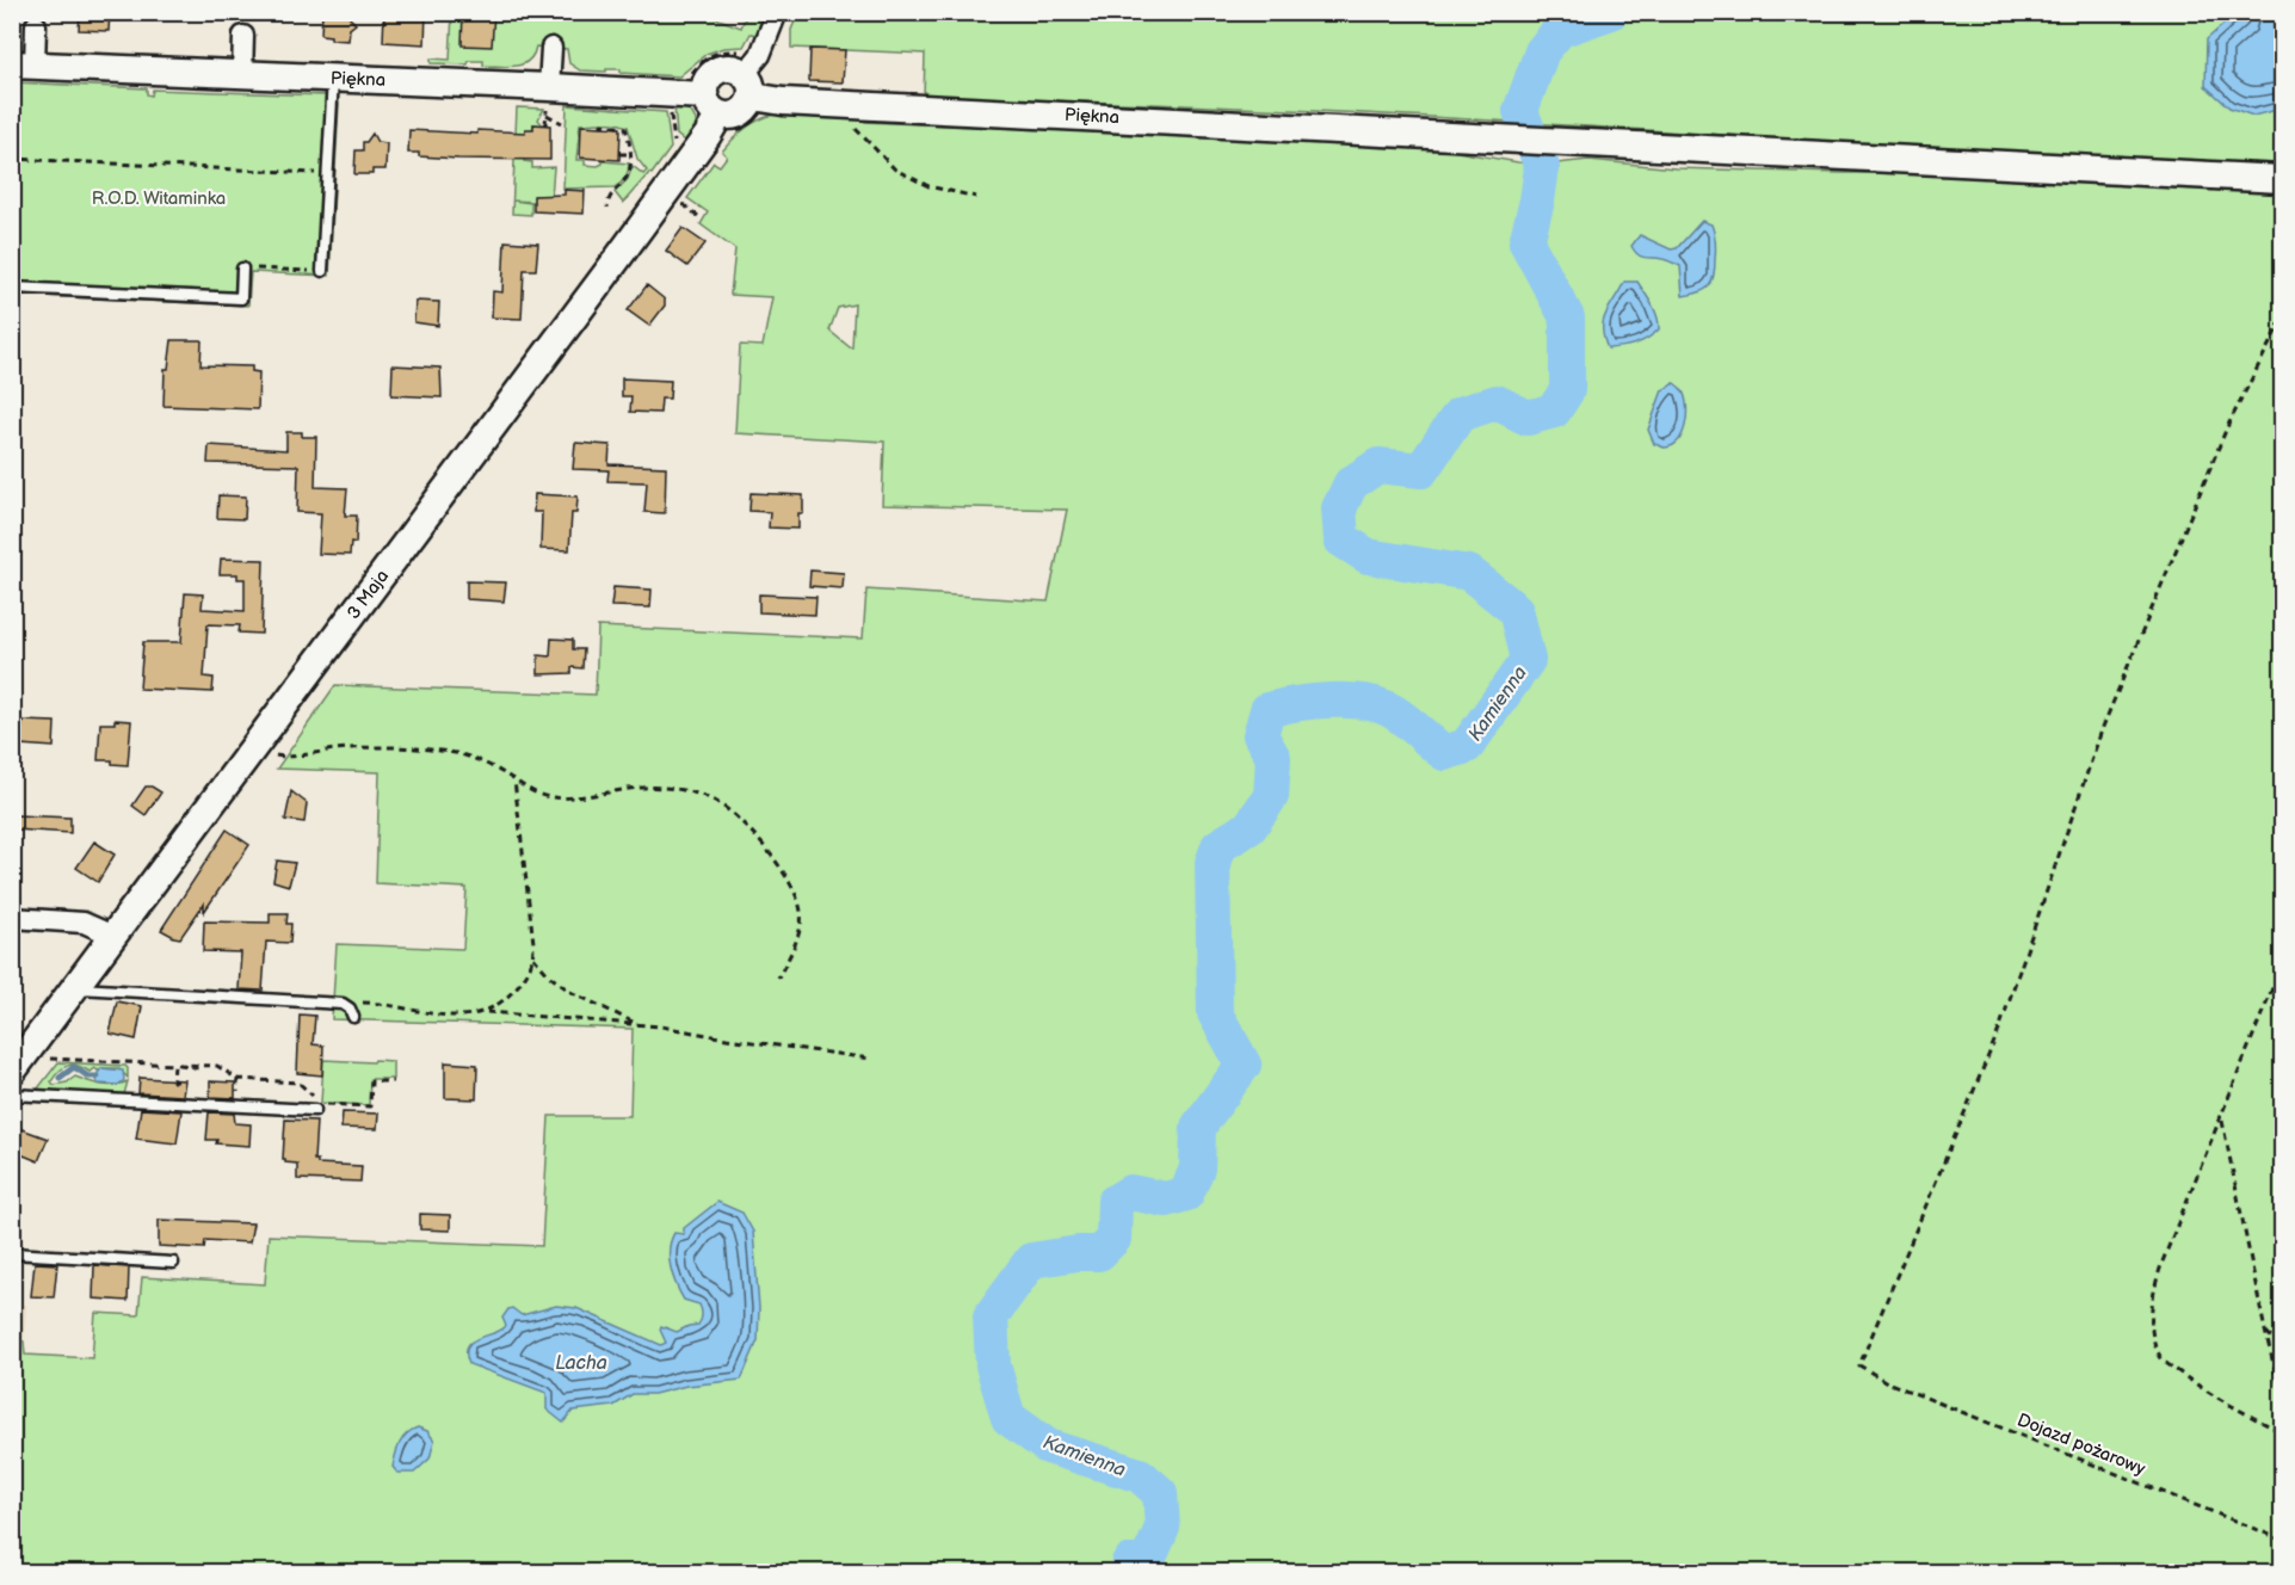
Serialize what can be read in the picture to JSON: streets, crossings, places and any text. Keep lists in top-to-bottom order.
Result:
{
  "streets": {
    "street": ["Piękna", "3 Maja"],
    "path": ["Dojazd pożarowy"]
  },
  "crossings": [
    ["Piękna", "3 Maja"]
  ],
  "water": ["Kamienna", "Lacha"],
  "parks": ["R.O.D. Witaminka"]
}
